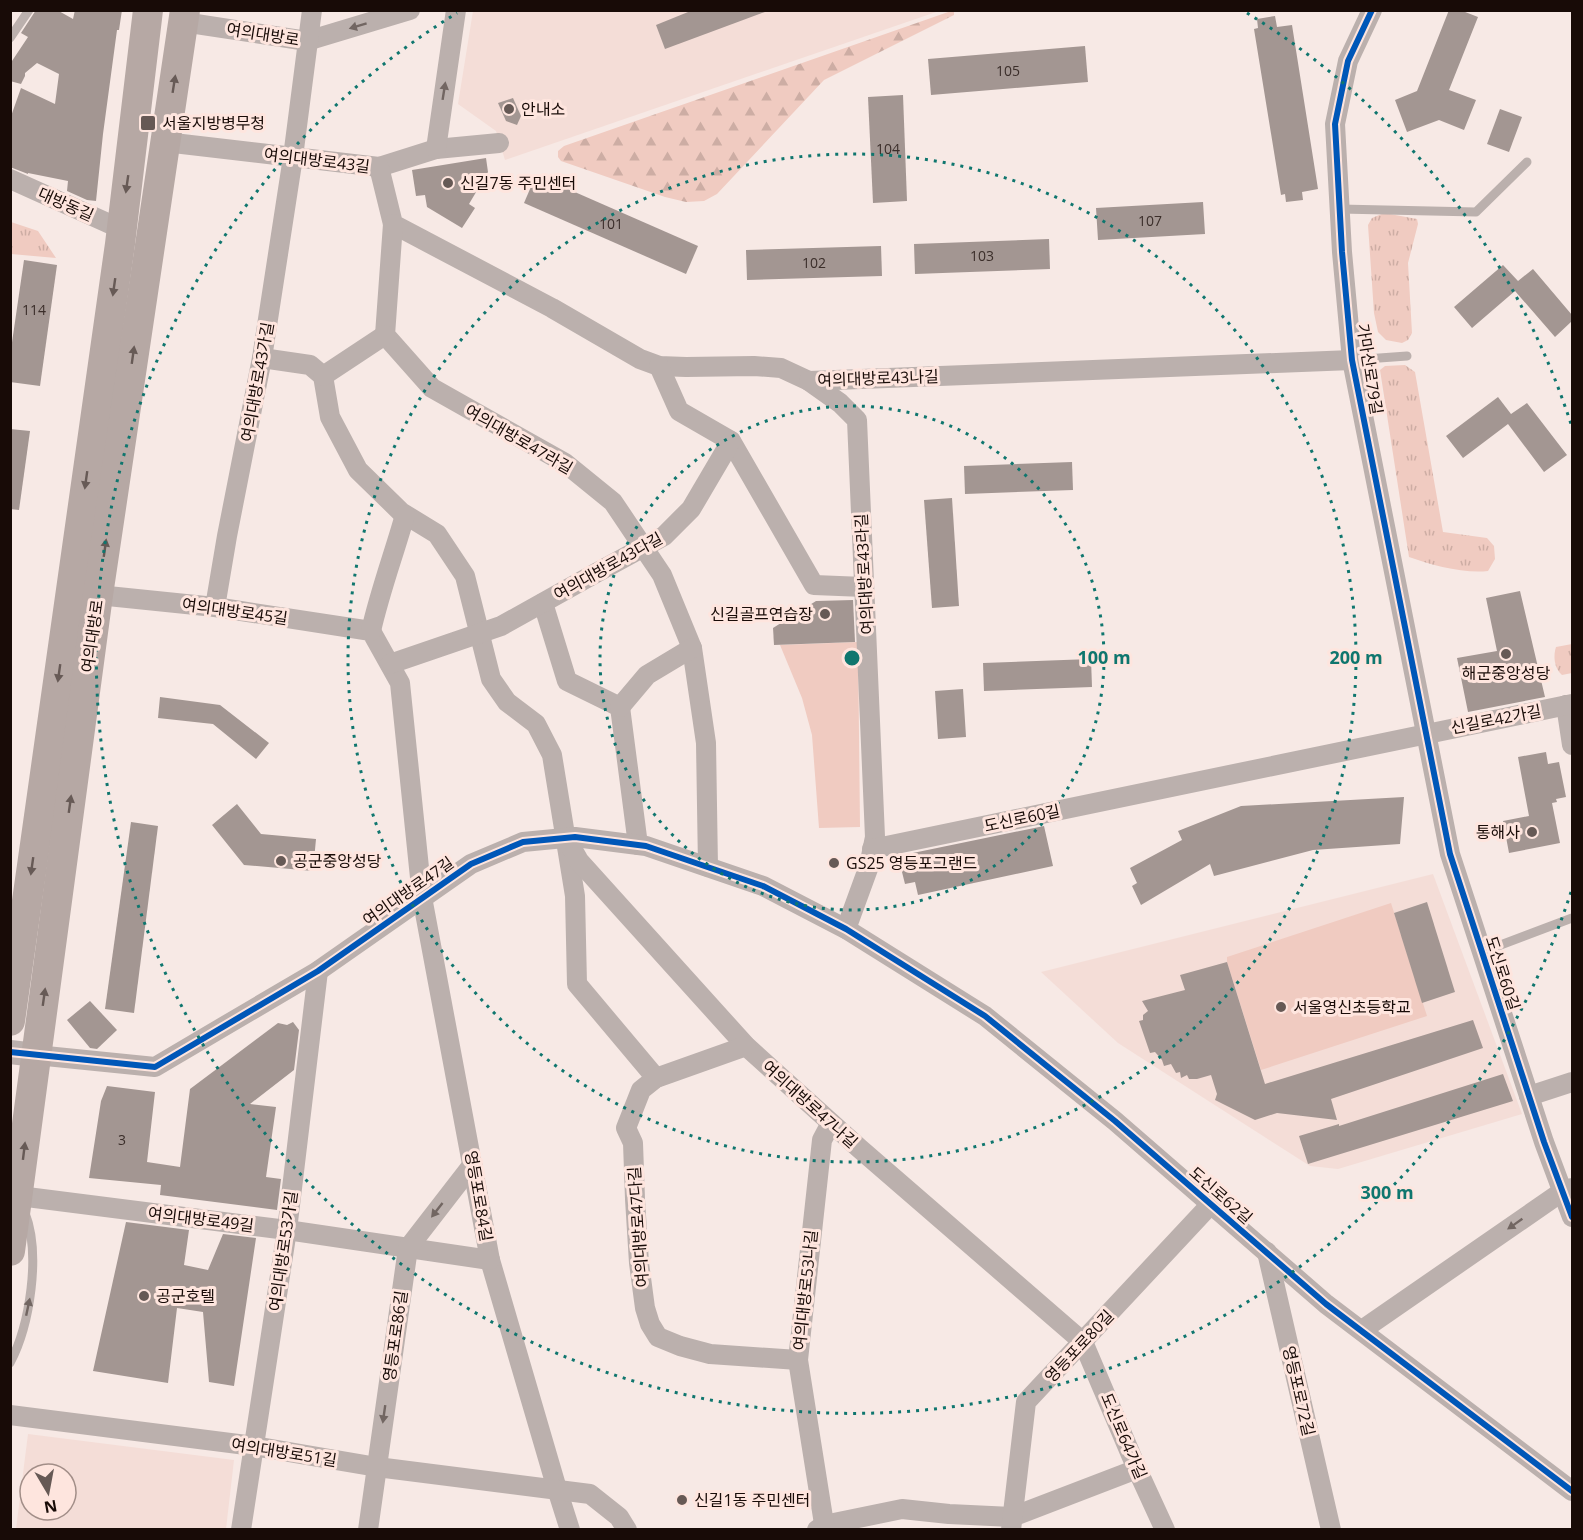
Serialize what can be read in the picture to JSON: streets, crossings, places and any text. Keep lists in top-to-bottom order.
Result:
{
  "streets": {
    "main road": ["여의대방로"],
    "street": [
      "여의대방로43길",
      "대방동길",
      "가마산로79길",
      "여의대방로43나길",
      "여의대방로43가길",
      "여의대방로47라길",
      "여의대방로43다길",
      "여의대방로43라길",
      "여의대방로45길",
      "신길로42가길",
      "도신로60길",
      "여의대방로47길",
      "여의대방로47나길",
      "도신로62길",
      "영등포로84길",
      "여의대방로49길",
      "여의대방로47다길",
      "여의대방로53가길",
      "여의대방로53나길",
      "영등포로86길",
      "영등포로80길",
      "영등포로72길",
      "도신로64가길",
      "여의대방로51길"
    ]
  },
  "crossings": [
    ["여의대방로", "여의대방로43길"],
    ["여의대방로", "대방동길"],
    ["여의대방로", "여의대방로43가길"],
    ["여의대방로", "여의대방로45길"],
    ["여의대방로", "여의대방로47길"],
    ["여의대방로", "여의대방로49길"],
    ["여의대방로43길", "여의대방로43가길"],
    ["가마산로79길", "여의대방로43나길"],
    ["가마산로79길", "신길로42가길"],
    ["가마산로79길", "도신로60길"],
    ["여의대방로43나길", "여의대방로43라길"],
    ["여의대방로43가길", "여의대방로45길"],
    ["여의대방로47라길", "여의대방로43다길"],
    ["여의대방로47라길", "여의대방로47길"],
    ["여의대방로43라길", "도신로60길"],
    ["여의대방로43라길", "여의대방로47길"],
    ["여의대방로43라길", "도신로62길"],
    ["신길로42가길", "도신로60길"],
    ["여의대방로47길", "여의대방로47나길"],
    ["여의대방로47길", "도신로62길"],
    ["여의대방로47길", "영등포로84길"],
    ["여의대방로47길", "여의대방로53가길"],
    ["여의대방로47나길", "여의대방로47다길"],
    ["여의대방로47나길", "여의대방로53나길"],
    ["여의대방로47나길", "영등포로80길"],
    ["여의대방로47나길", "도신로64가길"],
    ["도신로62길", "영등포로80길"],
    ["도신로62길", "영등포로72길"],
    ["영등포로84길", "여의대방로49길"],
    ["영등포로84길", "영등포로86길"],
    ["영등포로84길", "여의대방로51길"],
    ["여의대방로49길", "여의대방로53가길"],
    ["여의대방로49길", "영등포로86길"],
    ["여의대방로47다길", "여의대방로53나길"],
    ["여의대방로53가길", "여의대방로51길"],
    ["영등포로86길", "여의대방로51길"],
    ["영등포로80길", "도신로64가길"]
  ],
  "one_way": ["영등포로86길"],
  "places": {
    "other": [
      "안내소",
      "신길7동 주민센터",
      "신길골프연습장",
      "해군중앙성당",
      "통해사",
      "공군중앙성당",
      "GS25 영등포그랜드",
      "서울영신초등학교",
      "공군호텔",
      "신길1동 주민센터"
    ],
    "transit": ["서울지방병무청"]
  },
  "house_numbers": [
    "105",
    "104",
    "107",
    "101",
    "103",
    "102",
    "114",
    "3"
  ],
  "north": "bottom",
  "rings": ["100 m", "200 m", "300 m"]
}
